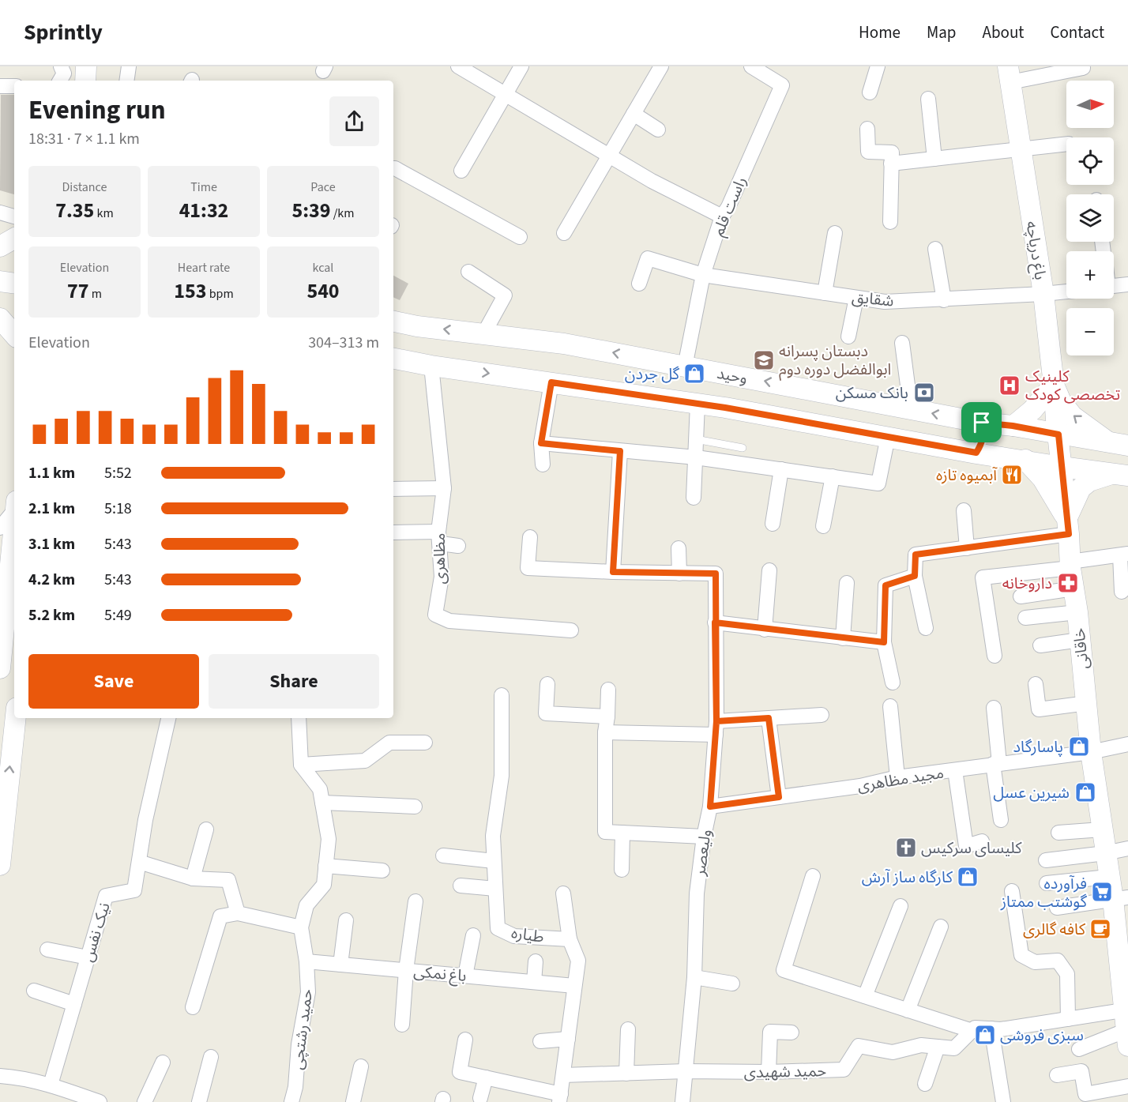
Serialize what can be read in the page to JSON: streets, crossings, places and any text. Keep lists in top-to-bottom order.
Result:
{
  "streets": {
    "main road": ["باغ دریاچه", "وحید", "خاقانی"],
    "street": [
      "راست قلم",
      "شقایق",
      "مظاهری",
      "مجید مظاهری",
      "ولیعصر",
      "نیک نفس",
      "طیاره",
      "باغ نمکی",
      "حمید رشتچی",
      "حمید شهیدی"
    ]
  },
  "crossings": [
    ["راست قلم", "شقایق"],
    ["راست قلم", "وحید"],
    ["باغ دریاچه", "شقایق"],
    ["باغ دریاچه", "وحید"],
    ["باغ دریاچه", "خاقانی"],
    ["خاقانی", "مجید مظاهری"],
    ["مجید مظاهری", "ولیعصر"],
    ["ولیعصر", "حمید شهیدی"],
    ["باغ نمکی", "حمید رشتچی"]
  ],
  "places": {
    "school or university": ["دبستان پسرانه ابوالفضل دوره دوم"],
    "shop": [
      "گل جردن",
      "پاسارگاد",
      "شیرین عسل",
      "کارگاه ساز آرش",
      "سبزی فروشی"
    ],
    "hospital": ["کلینیک تخصصی کودک"],
    "bank": ["بانک مسکن"],
    "restaurant": ["آبمیوه تازه"],
    "pharmacy": ["داروخانه"],
    "church": ["کلیسای سرکیس"],
    "supermarket": ["فرآورده گوشتب ممتاز"],
    "cafe": ["کافه گالری"]
  },
  "north": "right",
  "page": {
    "header": "Sprintly",
    "nav": [
      "Home",
      "Map",
      "About",
      "Contact"
    ],
    "map_buttons": ["+", "−"],
    "heading": ["Evening run", "18:31 · 7 × 1.1 km"],
    "stats": [
      ["Distance", "7.35 km"],
      ["Time", "41:32"],
      ["Pace", "5:39 /km"],
      ["Elevation", "77 m"],
      ["Heart rate", "153 bpm"],
      ["kcal", "540"]
    ],
    "chart": ["Elevation", "304–313 m"],
    "list": [
      {
        "name": "1.1 km",
        "note": "5:52"
      },
      {
        "name": "2.1 km",
        "note": "5:18"
      },
      {
        "name": "3.1 km",
        "note": "5:43"
      },
      {
        "name": "4.2 km",
        "note": "5:43"
      },
      {
        "name": "5.2 km",
        "note": "5:49"
      }
    ],
    "buttons": ["Save", "Share"]
  }
}
